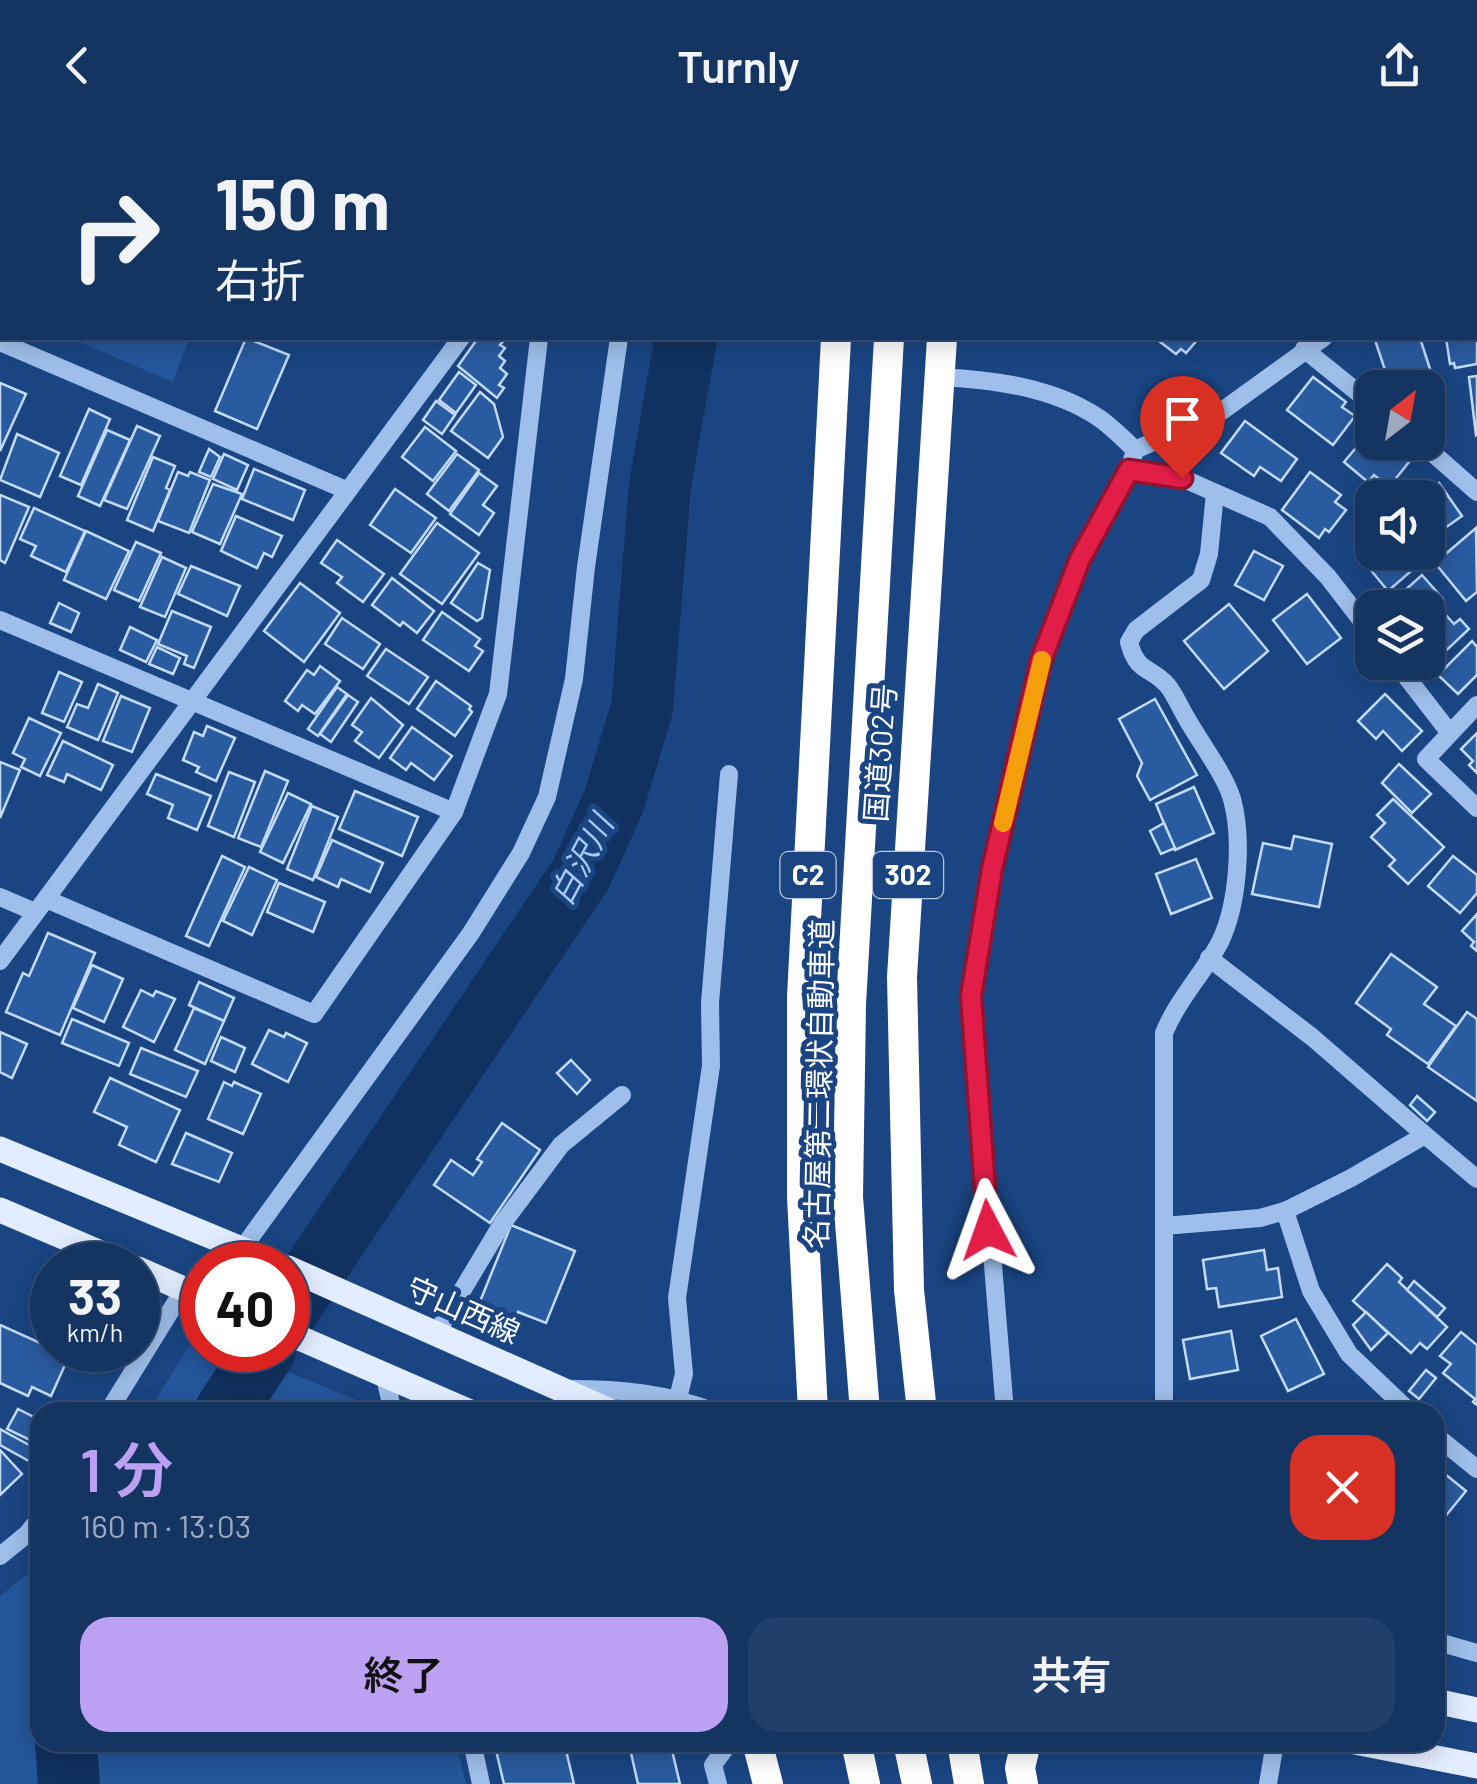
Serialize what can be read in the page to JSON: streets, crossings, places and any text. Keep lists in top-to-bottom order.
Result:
{
  "streets": {
    "highway": [
      "国道302号",
      "C2",
      "302",
      "名古屋第二環状自動車道"
    ],
    "main road": ["守山西線"]
  },
  "water": ["白沢川"],
  "north": "top right",
  "page": {
    "header": "Turnly",
    "turn": ["150 m", "右折"],
    "speed": "33 km/h",
    "limit": "40",
    "heading": ["1 分", "160 m · 13:03"],
    "buttons": ["終了", "共有"]
  }
}
